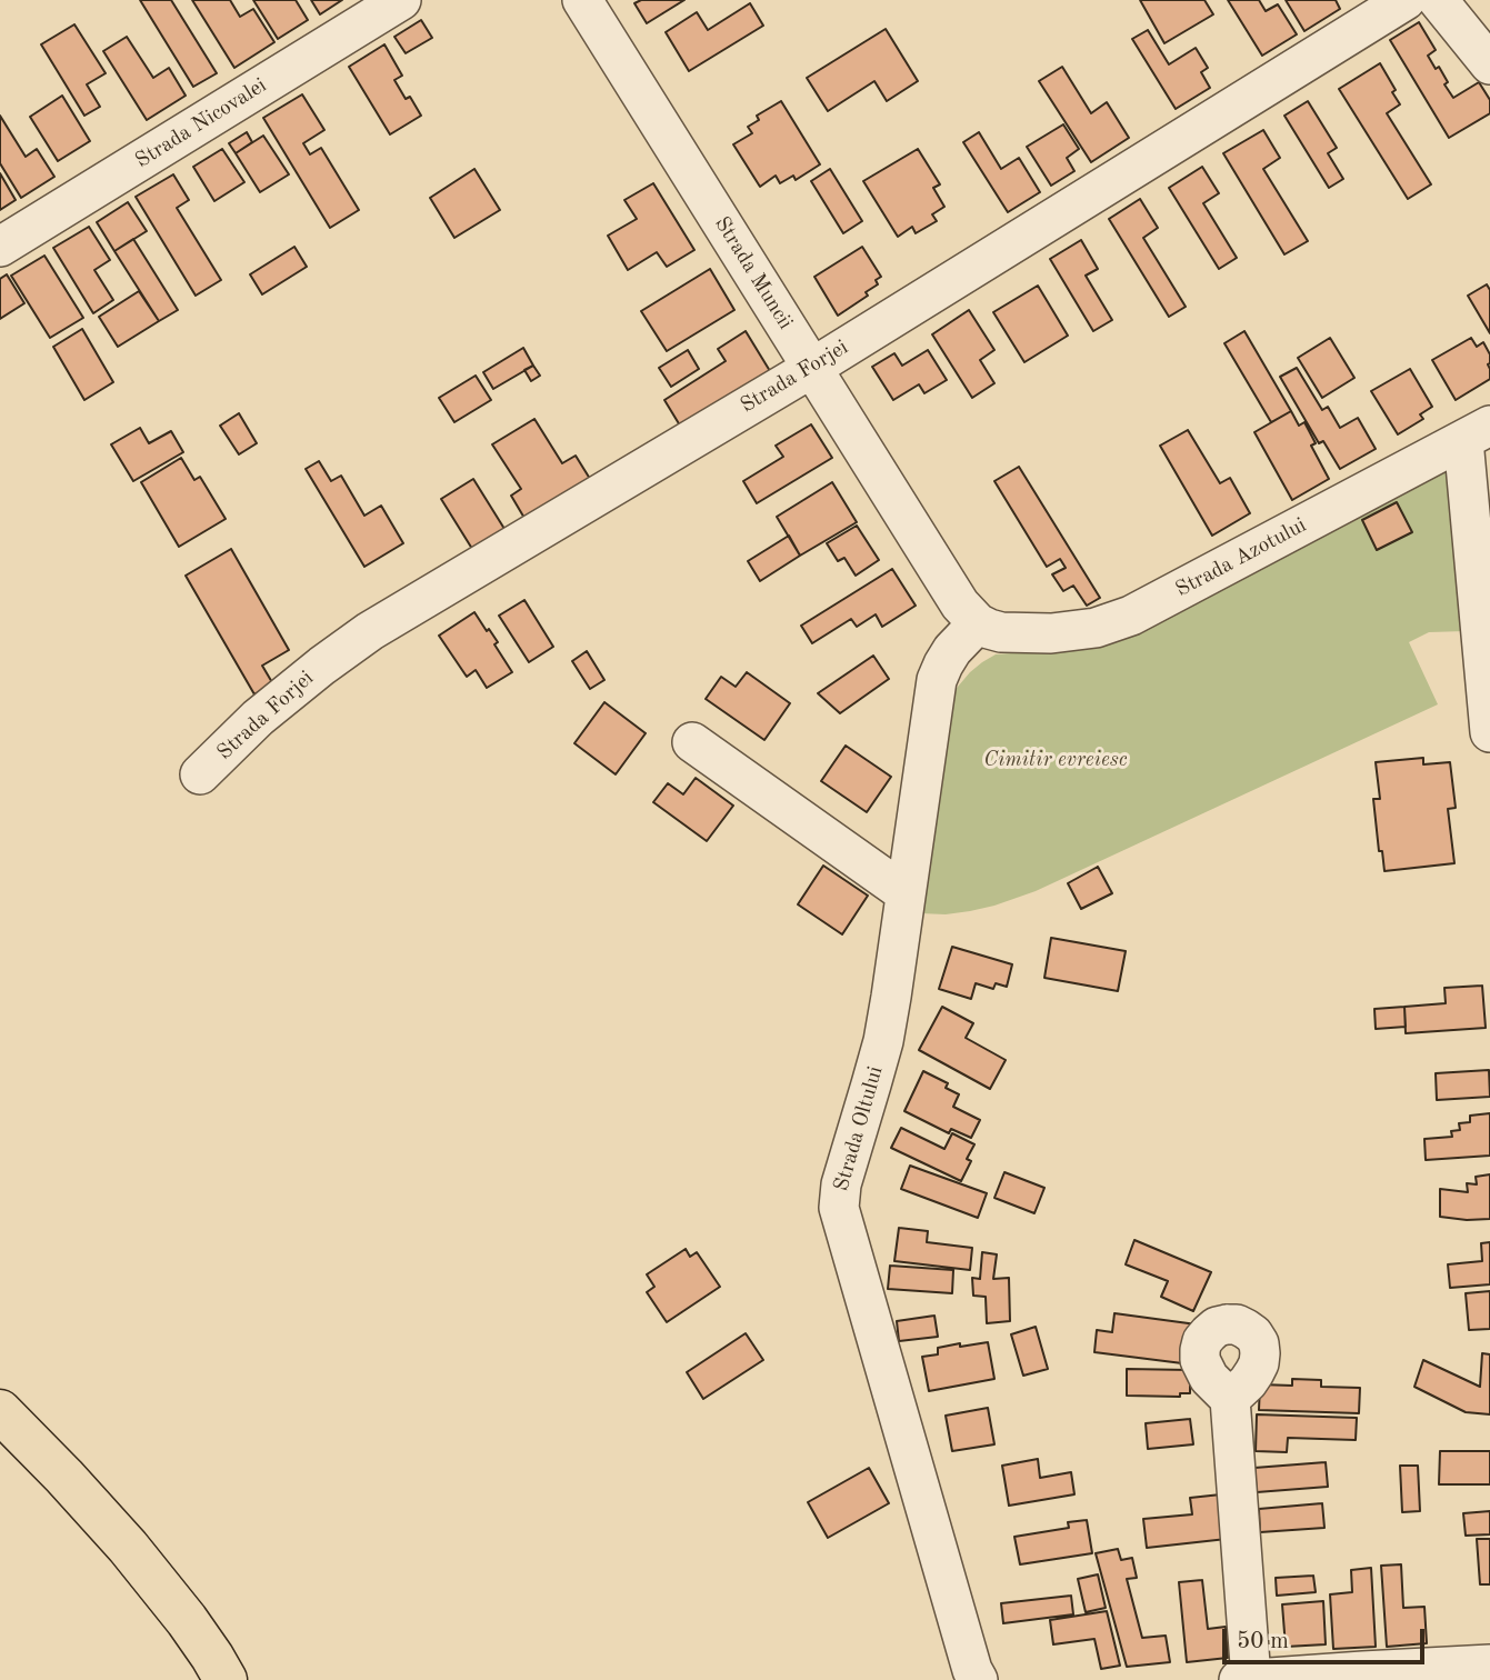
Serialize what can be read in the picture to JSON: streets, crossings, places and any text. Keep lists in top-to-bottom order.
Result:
{
  "streets": {
    "street": [
      "Strada Nicovalei",
      "Strada Muncii",
      "Strada Forjei",
      "Strada Azotului",
      "Strada Oltului"
    ]
  },
  "crossings": [
    ["Strada Muncii", "Strada Forjei"],
    ["Strada Muncii", "Strada Azotului"],
    ["Strada Muncii", "Strada Oltului"],
    ["Strada Azotului", "Strada Oltului"]
  ],
  "parks": ["Cimitir evreiesc"],
  "scale_bar": "50 m"
}
